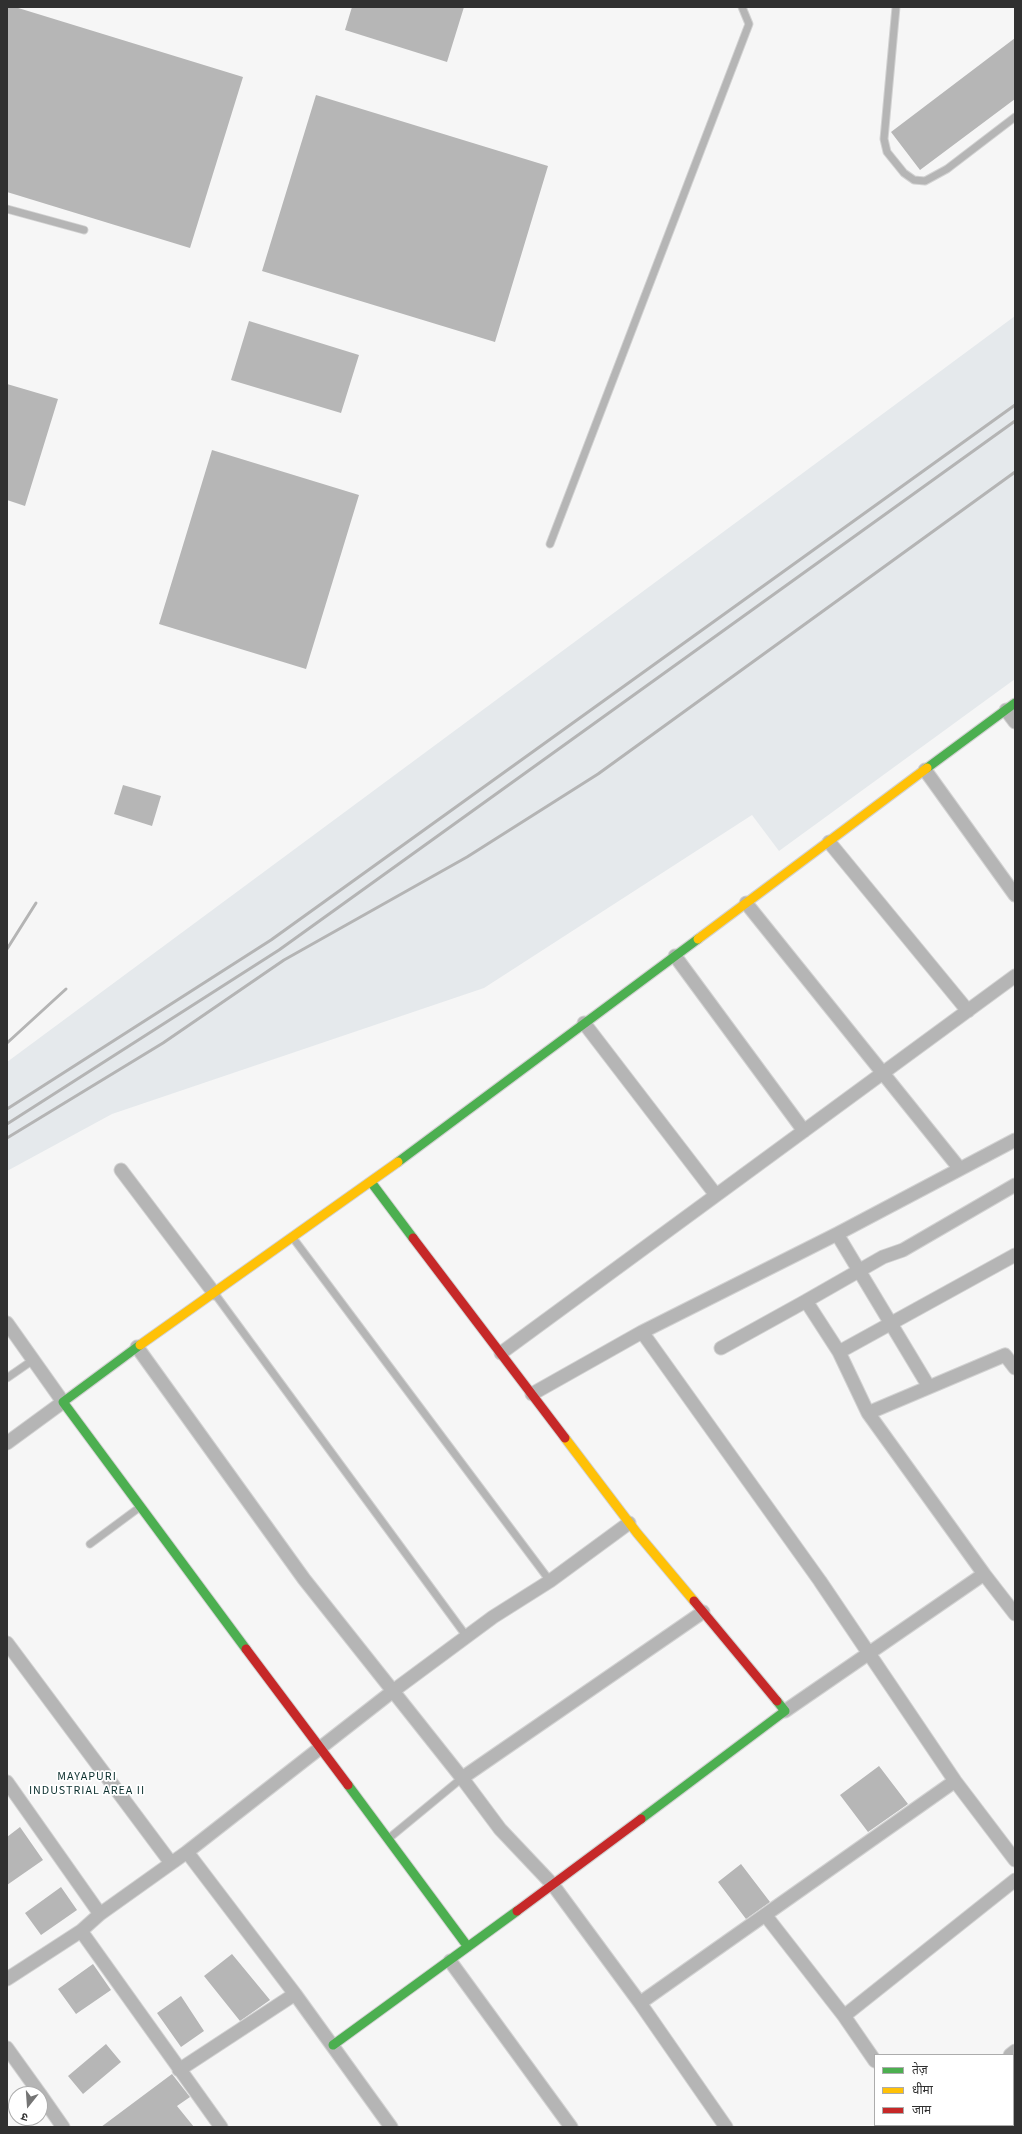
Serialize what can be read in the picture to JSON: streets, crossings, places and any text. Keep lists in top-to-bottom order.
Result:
{
  "districts": ["MAYAPURI INDUSTRIAL AREA II"],
  "legend": ["तेज़", "धीमा", "जाम"],
  "north": "bottom"
}
